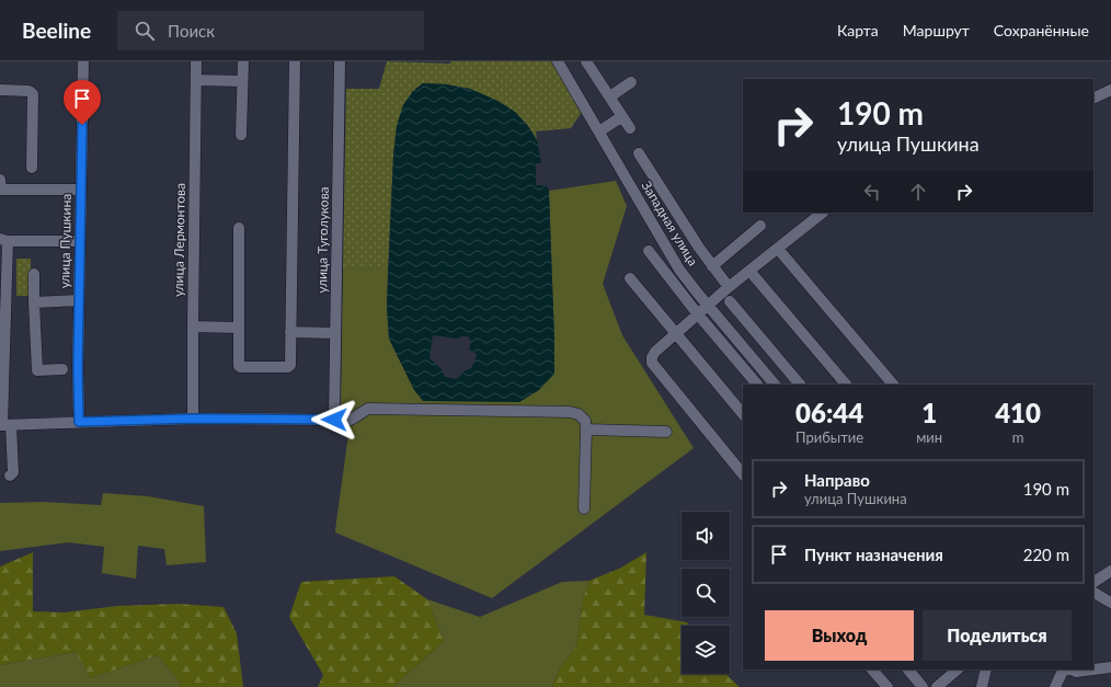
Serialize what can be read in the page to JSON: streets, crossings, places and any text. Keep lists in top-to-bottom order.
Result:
{
  "streets": {
    "street": [
      "Западная улица",
      "улица Лермонтова",
      "улица Туголукова",
      "улица Пушкина"
    ]
  },
  "page": {
    "header": "Beeline",
    "search": "Поиск",
    "nav": ["Карта", "Маршрут", "Сохранённые"],
    "turn": ["190 m", "улица Пушкина"],
    "eta": [
      "06:44",
      "Прибытие",
      "1",
      "мин",
      "410",
      "m"
    ],
    "list": [
      {
        "name": "Направо",
        "note": "улица Пушкина",
        "value": "190 m"
      },
      {
        "name": "Пункт назначения",
        "value": "220 m"
      }
    ],
    "buttons": ["Выход", "Поделиться"]
  }
}
